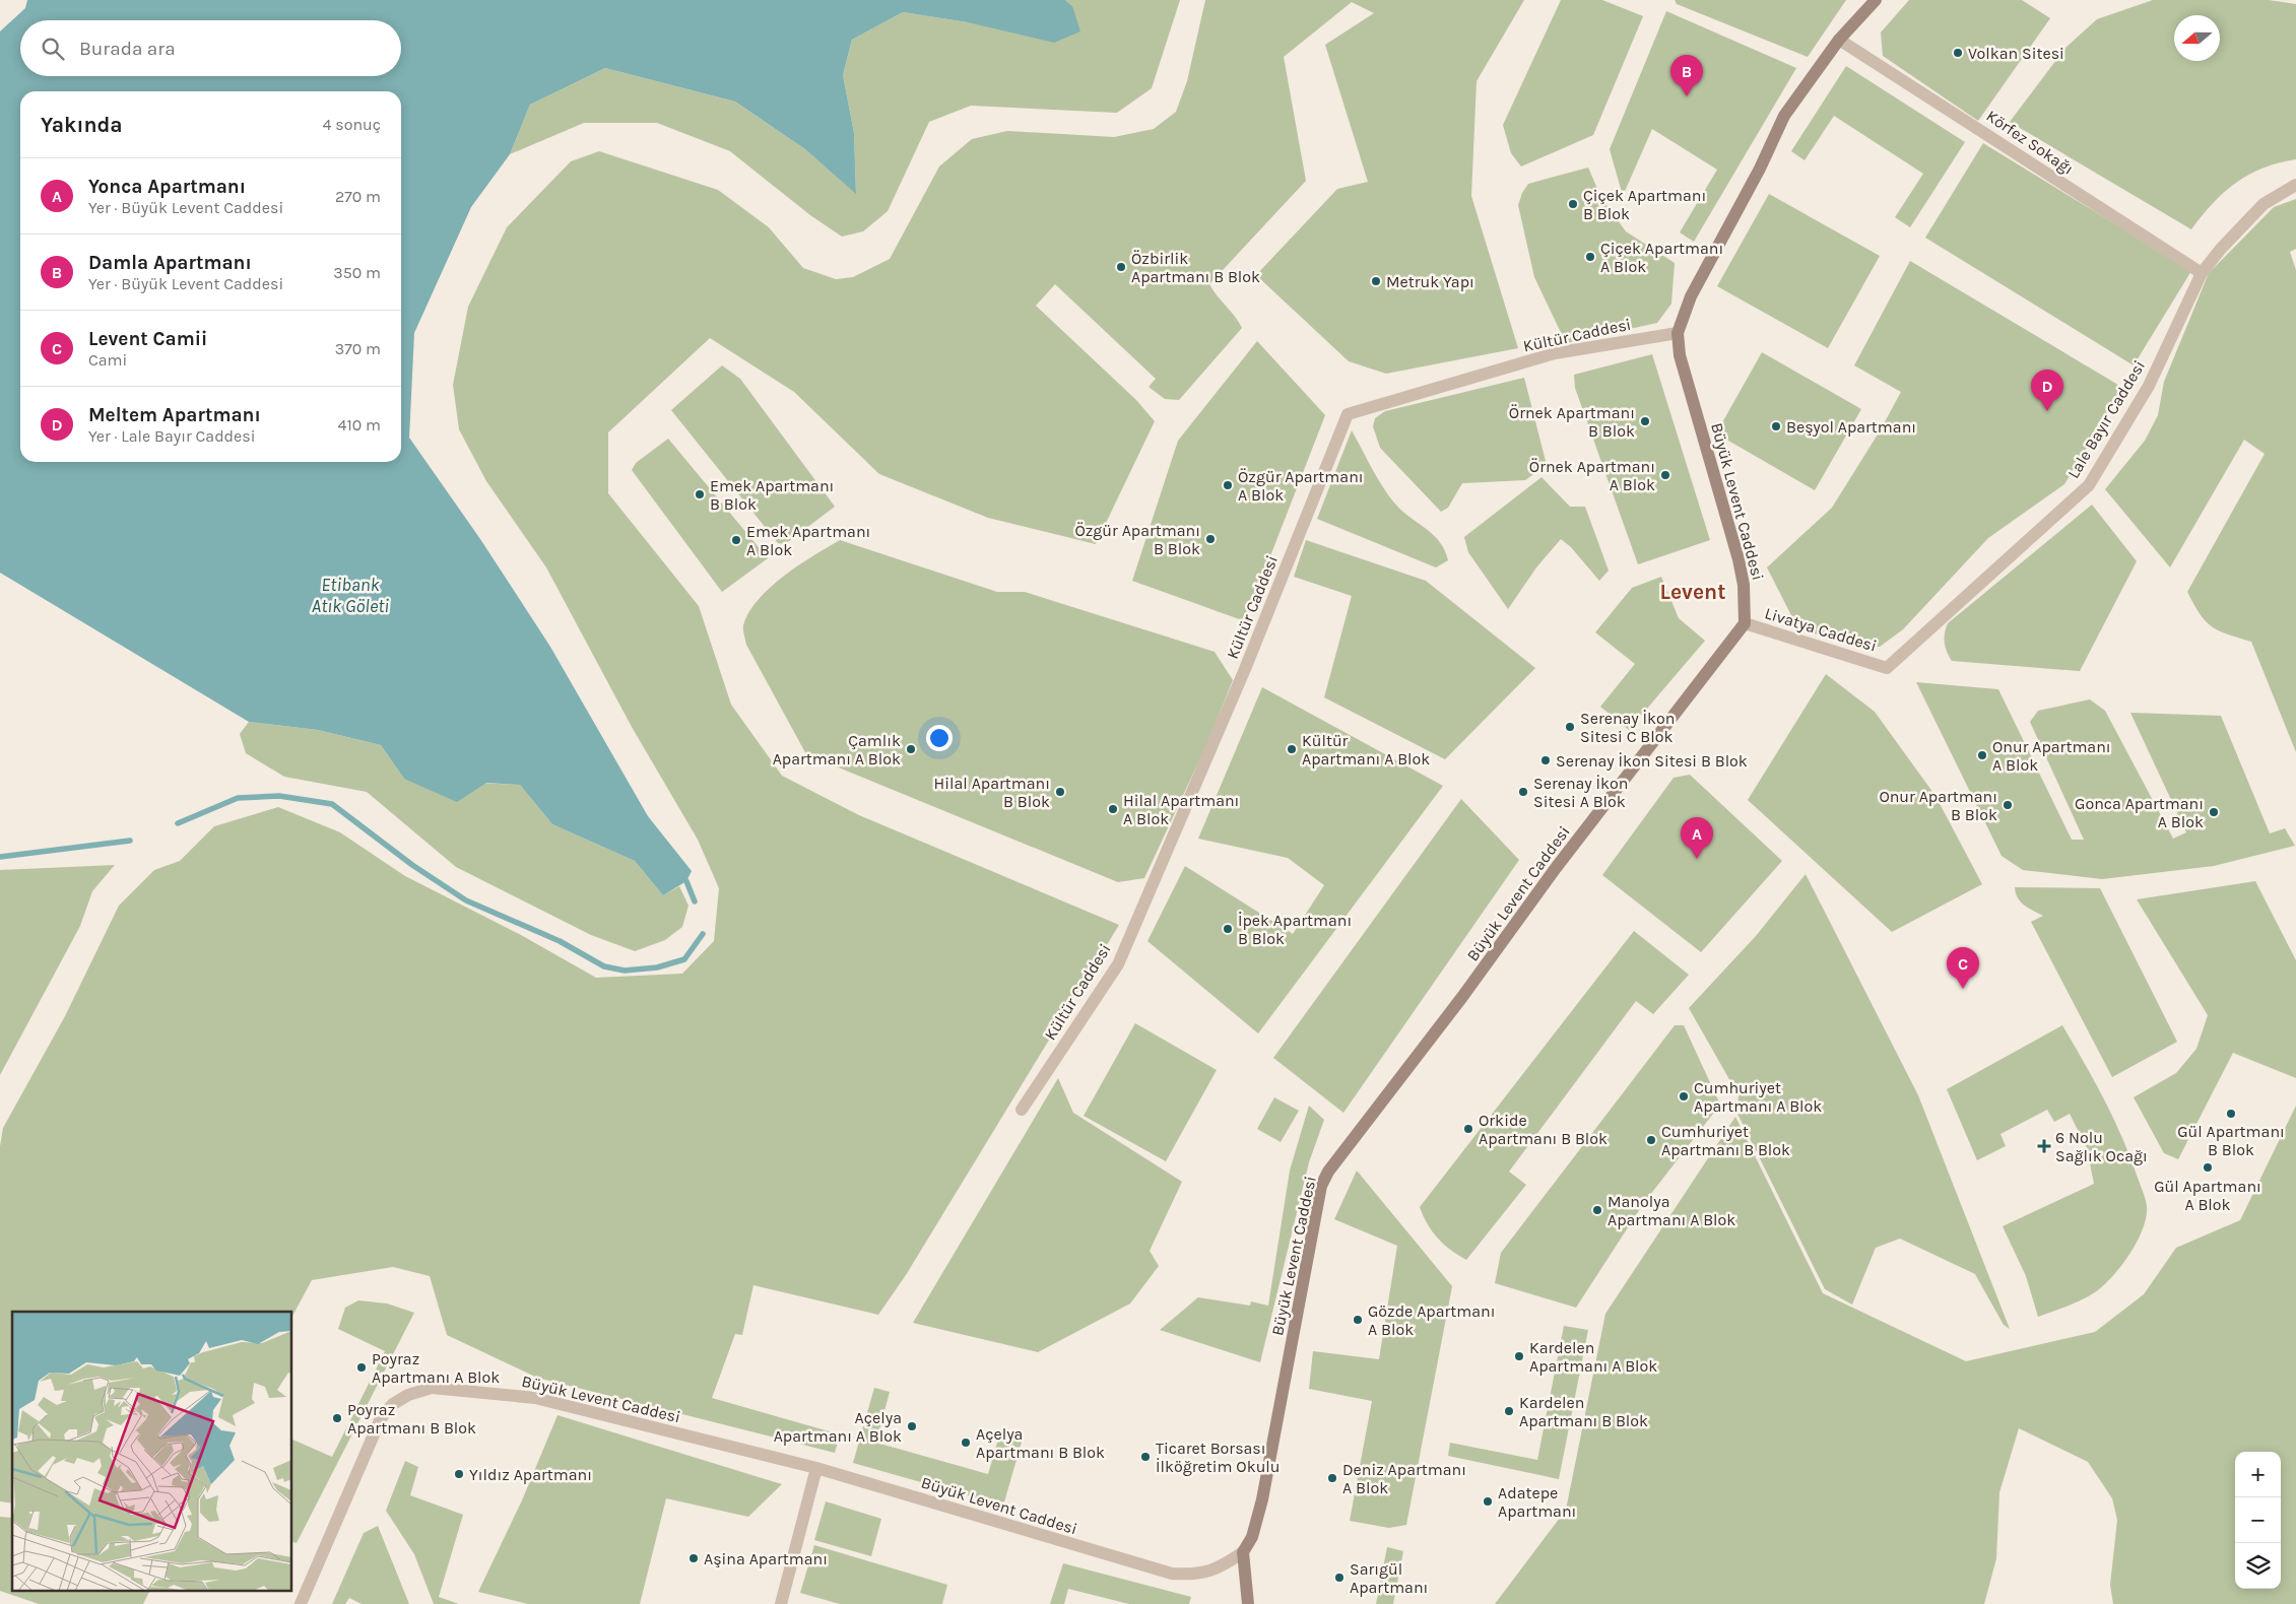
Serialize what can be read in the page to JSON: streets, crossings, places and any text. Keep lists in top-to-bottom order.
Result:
{
  "streets": {
    "street": [
      "Körfez Sokağı",
      "Kültür Caddesi",
      "Lale Bayır Caddesi",
      "Büyük Levent Caddesi",
      "Livatya Caddesi"
    ]
  },
  "crossings": [
    ["Körfez Sokağı", "Lale Bayır Caddesi"],
    ["Körfez Sokağı", "Büyük Levent Caddesi"],
    ["Kültür Caddesi", "Büyük Levent Caddesi"],
    ["Lale Bayır Caddesi", "Livatya Caddesi"],
    ["Büyük Levent Caddesi", "Livatya Caddesi"]
  ],
  "districts": ["Levent"],
  "water": ["Etibank Atık Göleti"],
  "places": {
    "other": [
      "Volkan Sitesi",
      "Çiçek Apartmanı B Blok",
      "Çiçek Apartmanı A Blok",
      "Özbirlik Apartmanı B Blok",
      "Metruk Yapı",
      "Örnek Apartmanı B Blok",
      "Beşyol Apartmanı",
      "Örnek Apartmanı A Blok",
      "Özgür Apartmanı A Blok",
      "Emek Apartmanı B Blok",
      "Özgür Apartmanı B Blok",
      "Emek Apartmanı A Blok",
      "Serenay İkon Sitesi C Blok",
      "Çamlık Apartmanı A Blok",
      "Kültür Apartmanı A Blok",
      "Onur Apartmanı A Blok",
      "Serenay İkon Sitesi B Blok",
      "Hilal Apartmanı B Blok",
      "Serenay İkon Sitesi A Blok",
      "Onur Apartmanı B Blok",
      "Hilal Apartmanı A Blok",
      "Gonca Apartmanı A Blok",
      "İpek Apartmanı B Blok",
      "Cumhuriyet Apartmanı A Blok",
      "Gül Apartmanı B Blok",
      "Orkide Apartmanı B Blok",
      "Cumhuriyet Apartmanı B Blok",
      "Gül Apartmanı A Blok",
      "Manolya Apartmanı A Blok",
      "Gözde Apartmanı A Blok",
      "Kardelen Apartmanı A Blok",
      "Poyraz Apartmanı A Blok",
      "Kardelen Apartmanı B Blok",
      "Poyraz Apartmanı B Blok",
      "Açelya Apartmanı A Blok",
      "Açelya Apartmanı B Blok",
      "Ticaret Borsası İlköğretim Okulu",
      "Yıldız Apartmanı",
      "Deniz Apartmanı A Blok",
      "Adatepe Apartmanı",
      "Aşina Apartmanı",
      "Sarıgül Apartmanı"
    ],
    "health": ["6 Nolu Sağlık Ocağı"]
  },
  "north": "left",
  "page": {
    "search": "Burada ara",
    "pins": [
      "B",
      "D",
      "A",
      "C"
    ],
    "heading": ["Yakında", "4 sonuç"],
    "list": [
      {
        "mark": "A",
        "name": "Yonca Apartmanı",
        "note": "Yer · Büyük Levent Caddesi",
        "value": "270 m"
      },
      {
        "mark": "B",
        "name": "Damla Apartmanı",
        "note": "Yer · Büyük Levent Caddesi",
        "value": "350 m"
      },
      {
        "mark": "C",
        "name": "Levent Camii",
        "note": "Cami",
        "value": "370 m"
      },
      {
        "mark": "D",
        "name": "Meltem Apartmanı",
        "note": "Yer · Lale Bayır Caddesi",
        "value": "410 m"
      }
    ],
    "map_buttons": ["+", "−"]
  }
}
